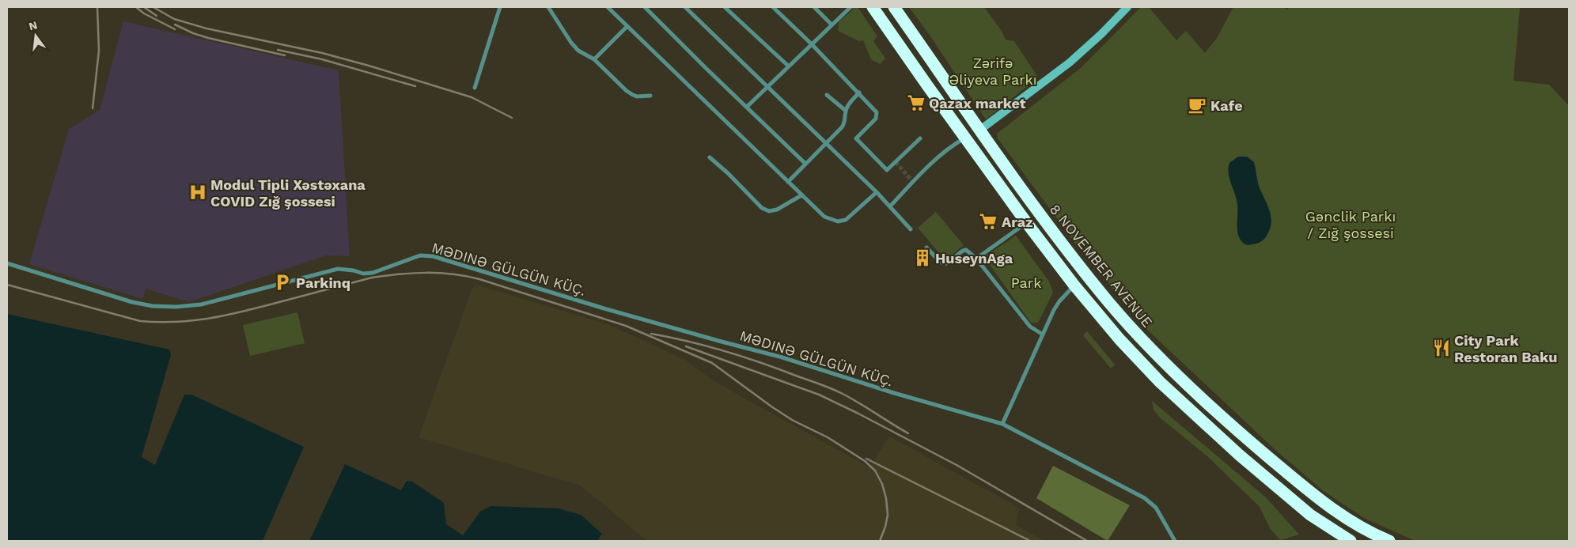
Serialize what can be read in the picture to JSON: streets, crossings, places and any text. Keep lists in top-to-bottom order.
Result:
{
  "streets": {
    "highway": ["8 NOVEMBER AVENUE"],
    "street": ["MƏDINƏ GÜLGÜN KÜÇ."]
  },
  "parks": ["Zərifə Əliyeva Parkı", "Gənclik Parkı / Zığ şossesi", "Park"],
  "places": {
    "supermarket": ["Qazax market", "Araz"],
    "cafe": ["Kafe"],
    "hospital": ["Modul Tipli Xəstəxana COVID Zığ şossesi"],
    "building": ["HuseynAga"],
    "parking": ["Parkinq"],
    "restaurant": ["City Park Restoran Baku"]
  },
  "north": "top"
}
